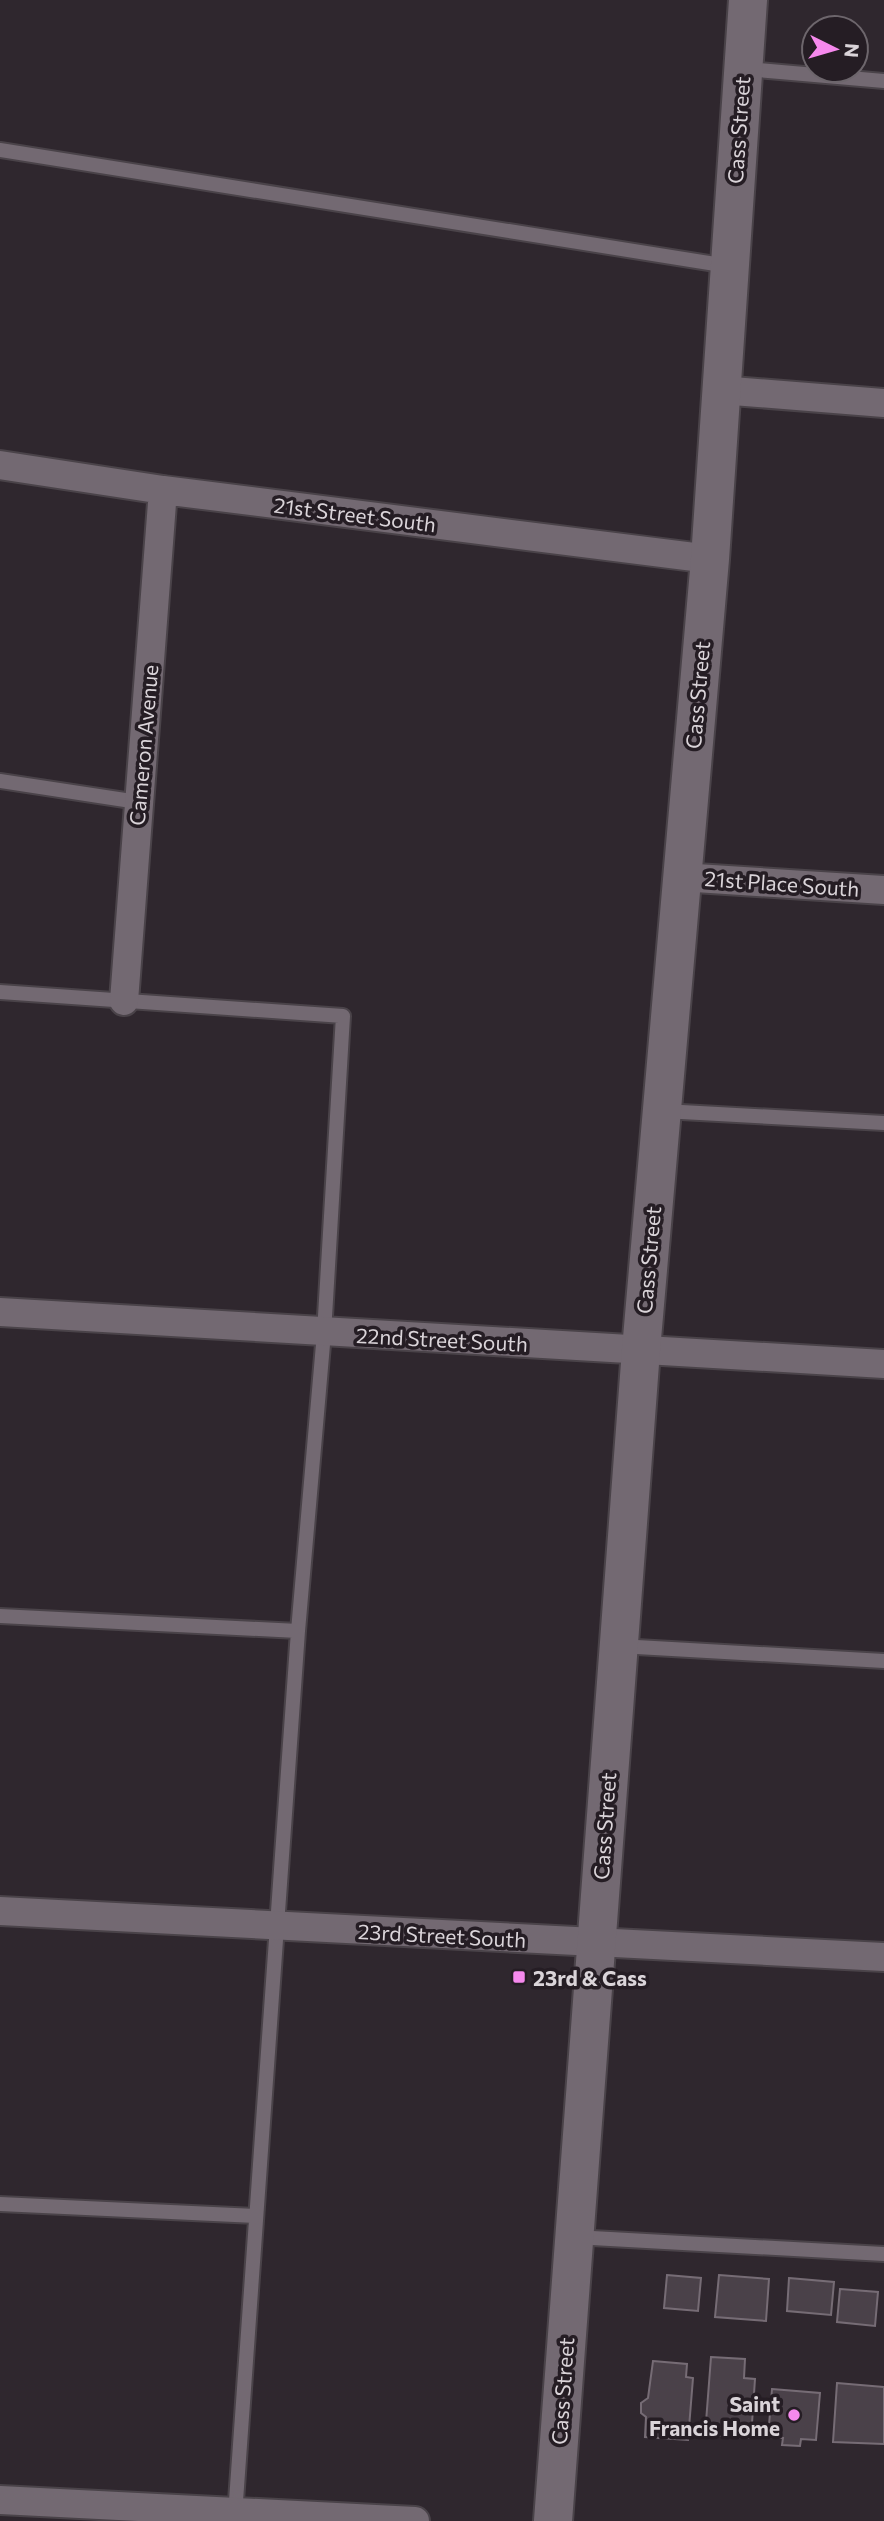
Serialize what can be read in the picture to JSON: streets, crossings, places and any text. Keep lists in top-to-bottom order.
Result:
{
  "streets": {
    "street": [
      "Cass Street",
      "21st Street South",
      "Cameron Avenue",
      "21st Place South",
      "22nd Street South",
      "23rd Street South"
    ]
  },
  "crossings": [
    ["Cass Street", "21st Street South"],
    ["Cass Street", "21st Place South"],
    ["Cass Street", "22nd Street South"],
    ["Cass Street", "23rd Street South"],
    ["21st Street South", "Cameron Avenue"]
  ],
  "places": {
    "transit": ["23rd & Cass"],
    "other": ["Saint Francis Home"]
  },
  "north": "right"
}
